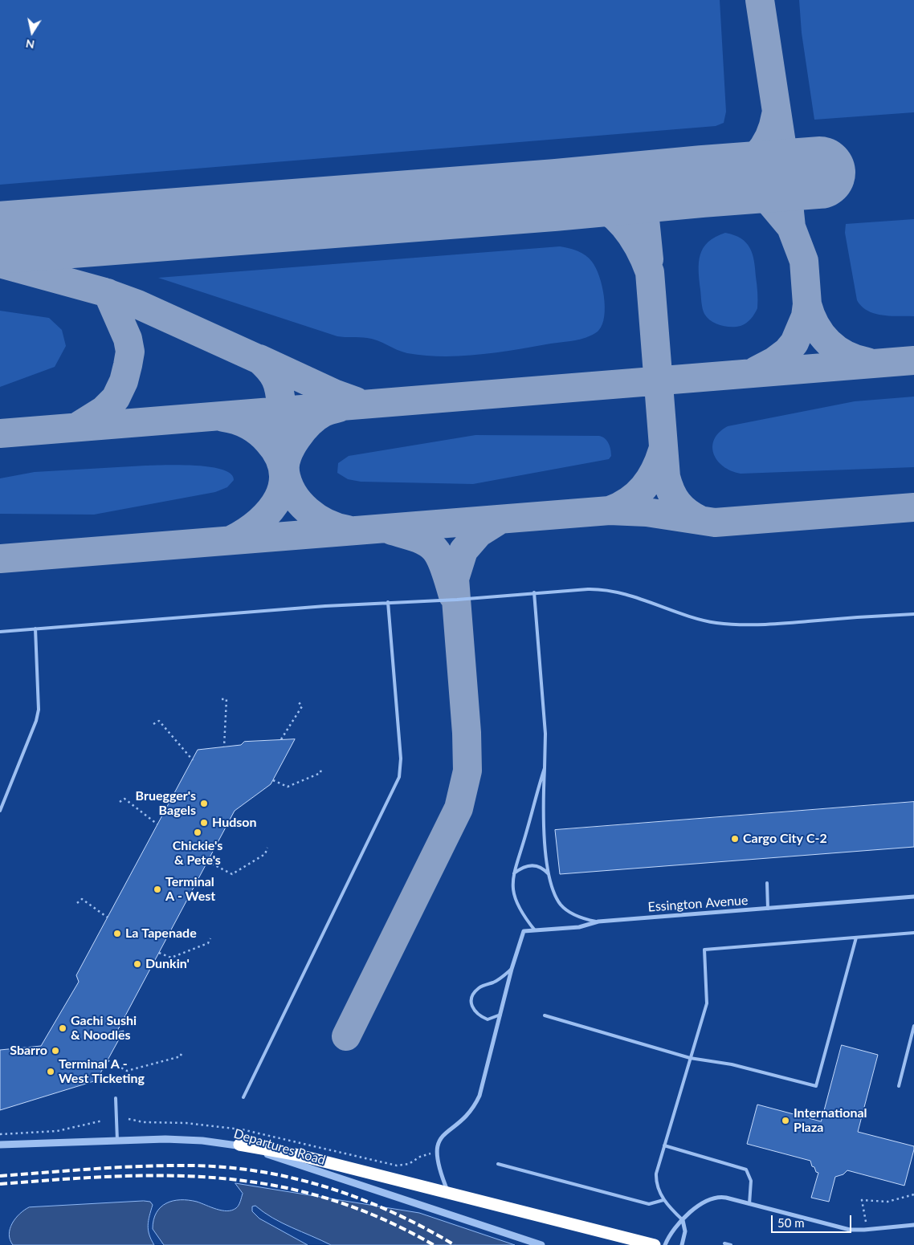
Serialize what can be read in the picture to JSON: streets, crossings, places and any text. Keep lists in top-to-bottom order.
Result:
{
  "streets": {
    "street": ["Essington Avenue", "Departures Road"]
  },
  "places": [
    "Bruegger's Bagels",
    "Hudson",
    "Chickie's & Pete's",
    "Cargo City C-2",
    "Terminal A - West",
    "La Tapenade",
    "Dunkin'",
    "Gachi Sushi & Noodles",
    "Sbarro",
    "Terminal A - West Ticketing",
    "International Plaza"
  ],
  "scale_bar": "50 m",
  "north": "bottom"
}
